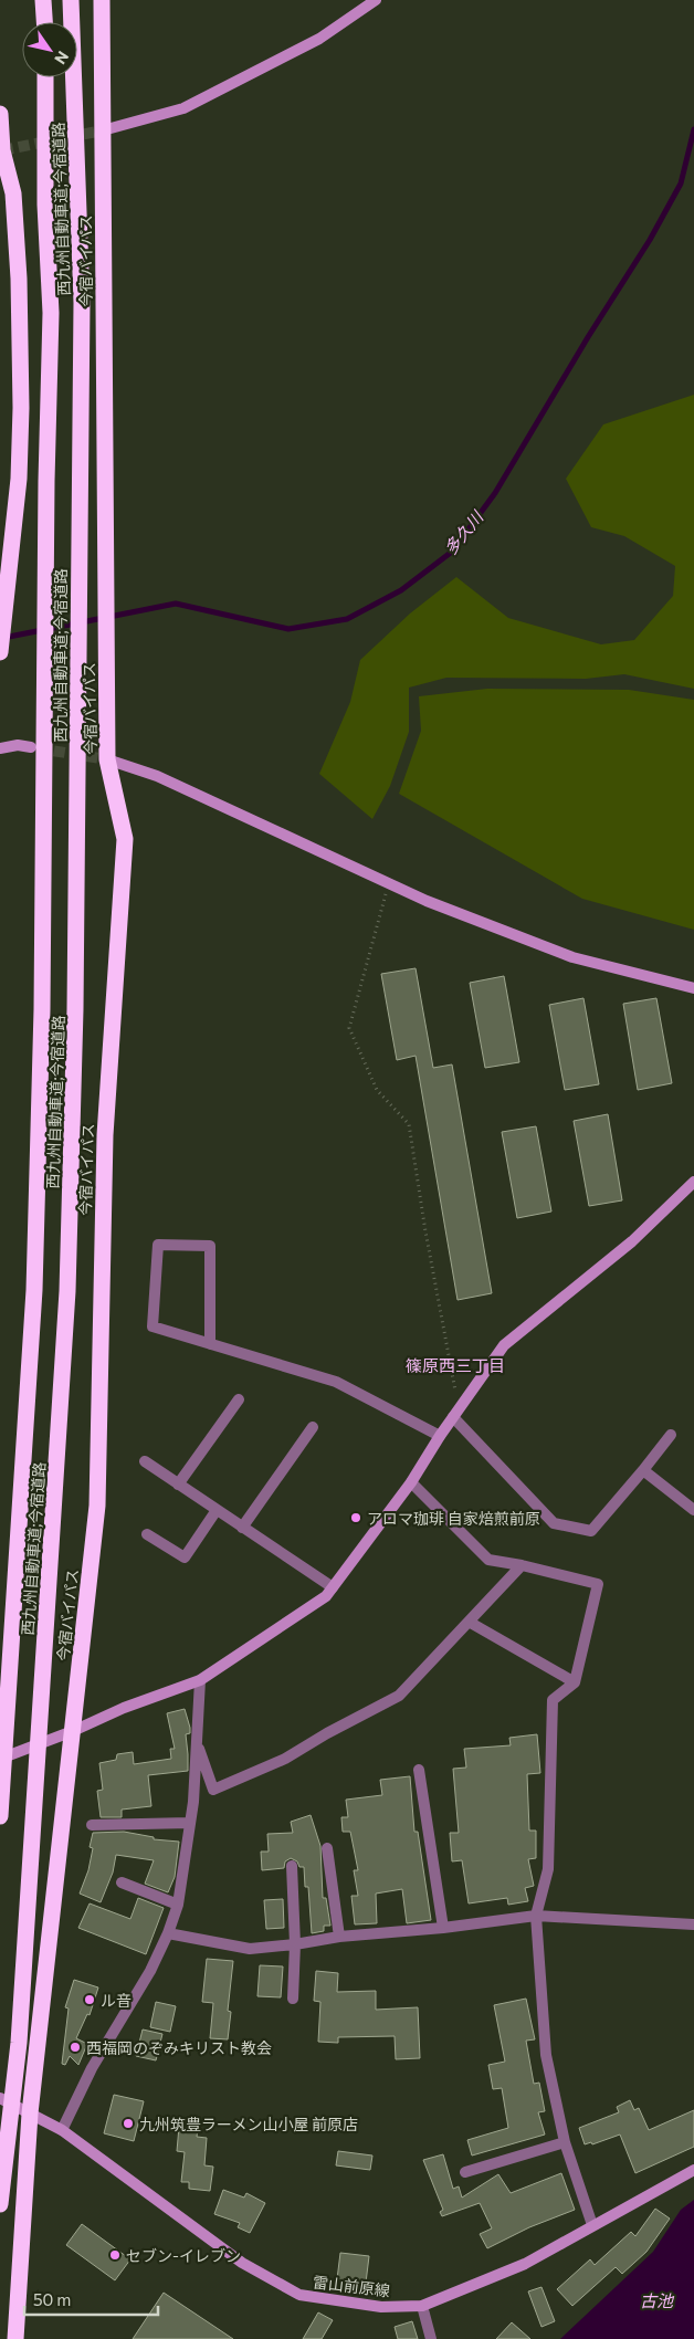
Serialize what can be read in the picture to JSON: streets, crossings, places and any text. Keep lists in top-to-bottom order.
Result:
{
  "streets": {
    "highway": ["西九州自動車道;今宿道路", "今宿バイパス"],
    "street": ["雷山前原線"]
  },
  "crossings": [
    ["今宿バイパス", "雷山前原線"]
  ],
  "districts": ["篠原西三丁目"],
  "water": ["多久川", "古池"],
  "places": [
    "アロマ珈琲 自家焙煎前原",
    "ル音",
    "西福岡のぞみキリスト教会",
    "九州筑豊ラーメン山小屋 前原店",
    "セブン-イレブン"
  ],
  "scale_bar": "50 m",
  "north": "bottom right"
}
